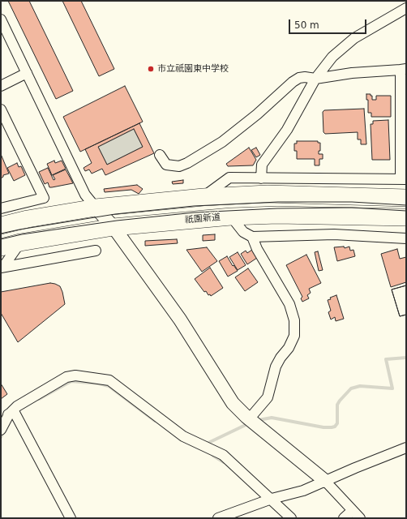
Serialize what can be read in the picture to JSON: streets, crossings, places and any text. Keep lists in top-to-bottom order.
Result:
{
  "streets": {
    "highway": ["祇園新道"]
  },
  "places": ["市立祇園東中学校"],
  "scale_bar": "50 m"
}
